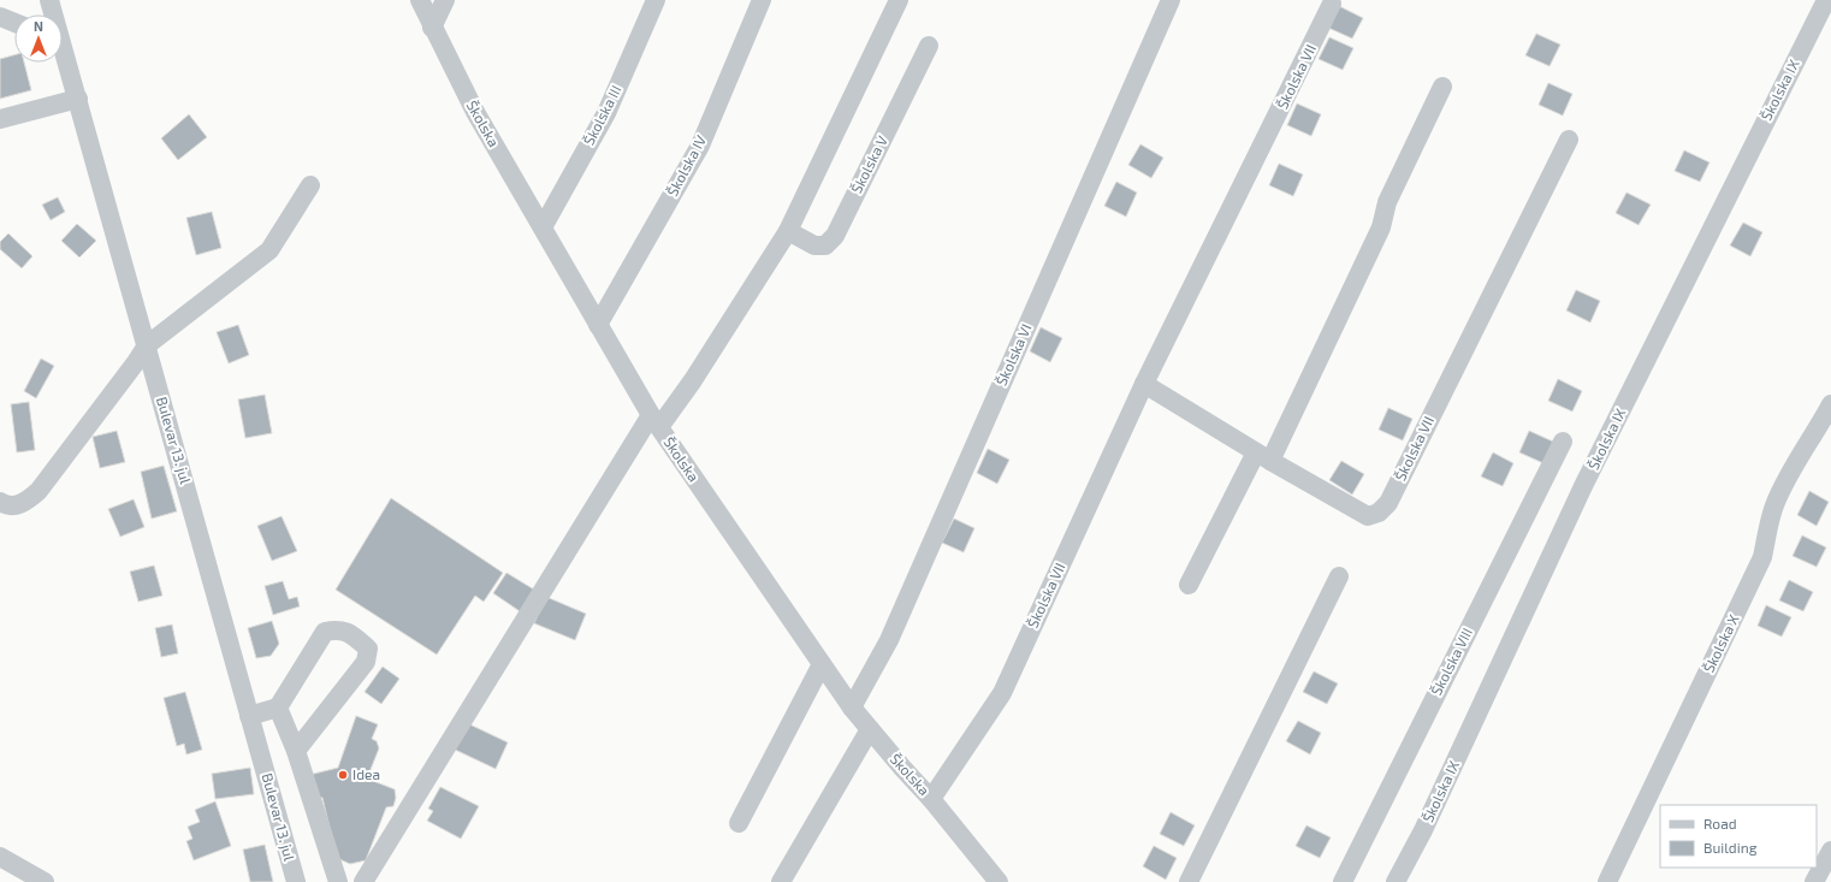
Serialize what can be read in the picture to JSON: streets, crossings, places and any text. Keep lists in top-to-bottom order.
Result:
{
  "streets": {
    "street": [
      "Školska VII",
      "Školska IX",
      "Školska III",
      "Školska",
      "Školska V",
      "Školska IV",
      "Školska VI",
      "Bulevar 13. jul",
      "Školska X",
      "Školska VIII"
    ]
  },
  "crossings": [
    ["Školska VII", "Školska"],
    ["Školska III", "Školska"],
    ["Školska", "Školska IV"],
    ["Školska", "Školska VI"]
  ],
  "places": ["Idea"],
  "legend": ["Road", "Building"],
  "north": "top"
}
